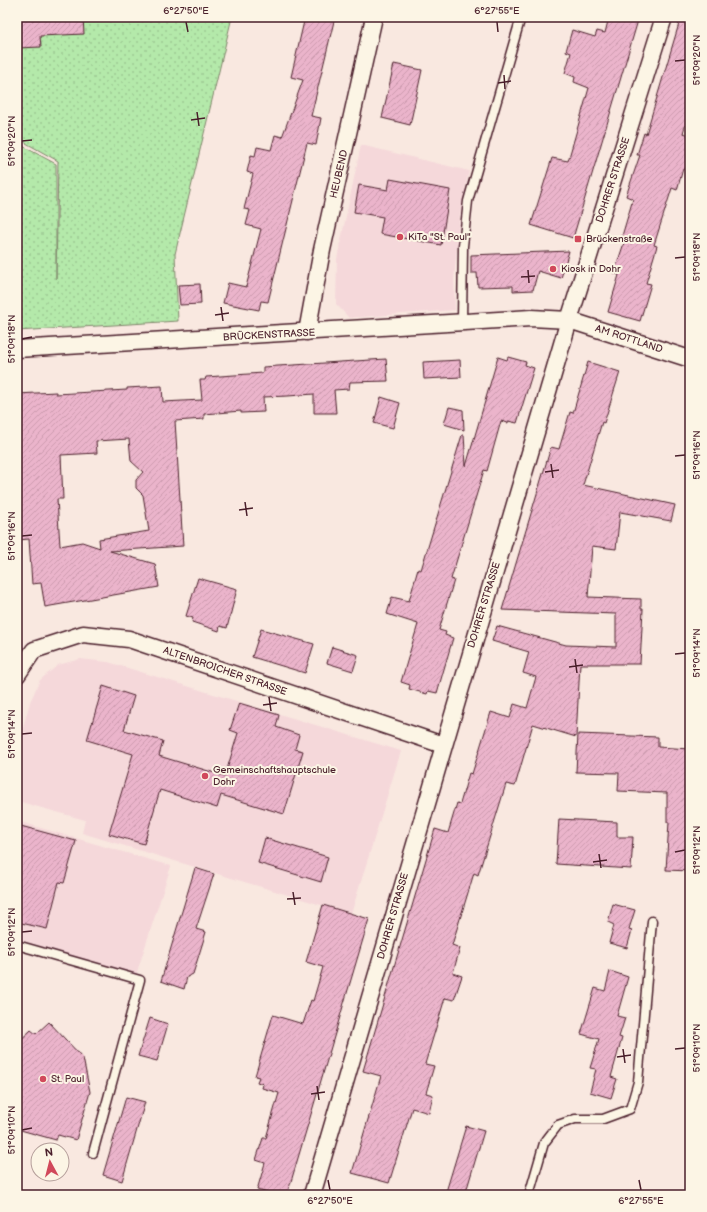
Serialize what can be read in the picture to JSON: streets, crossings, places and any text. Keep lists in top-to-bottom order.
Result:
{
  "streets": {
    "street": [
      "HEUBEND",
      "DOHRER STRASSE",
      "BRÜCKENSTRASSE",
      "AM ROTTLAND",
      "ALTENBROICHER STRASSE"
    ]
  },
  "crossings": [
    ["HEUBEND", "BRÜCKENSTRASSE"],
    ["DOHRER STRASSE", "BRÜCKENSTRASSE"],
    ["DOHRER STRASSE", "AM ROTTLAND"],
    ["DOHRER STRASSE", "ALTENBROICHER STRASSE"],
    ["BRÜCKENSTRASSE", "AM ROTTLAND"]
  ],
  "places": {
    "other": [
      "KiTa \"St. Paul\"",
      "Kiosk in Dohr",
      "Gemeinschaftshauptschule Dohr",
      "St. Paul"
    ],
    "transit": ["Brückenstraße"]
  },
  "north": "top",
  "coordinates": [
    "6°27'50\"E",
    "6°27'55\"E",
    "51°09'20\"N",
    "51°09'18\"N",
    "51°09'16\"N",
    "51°09'14\"N",
    "51°09'12\"N",
    "51°09'10\"N"
  ]
}
